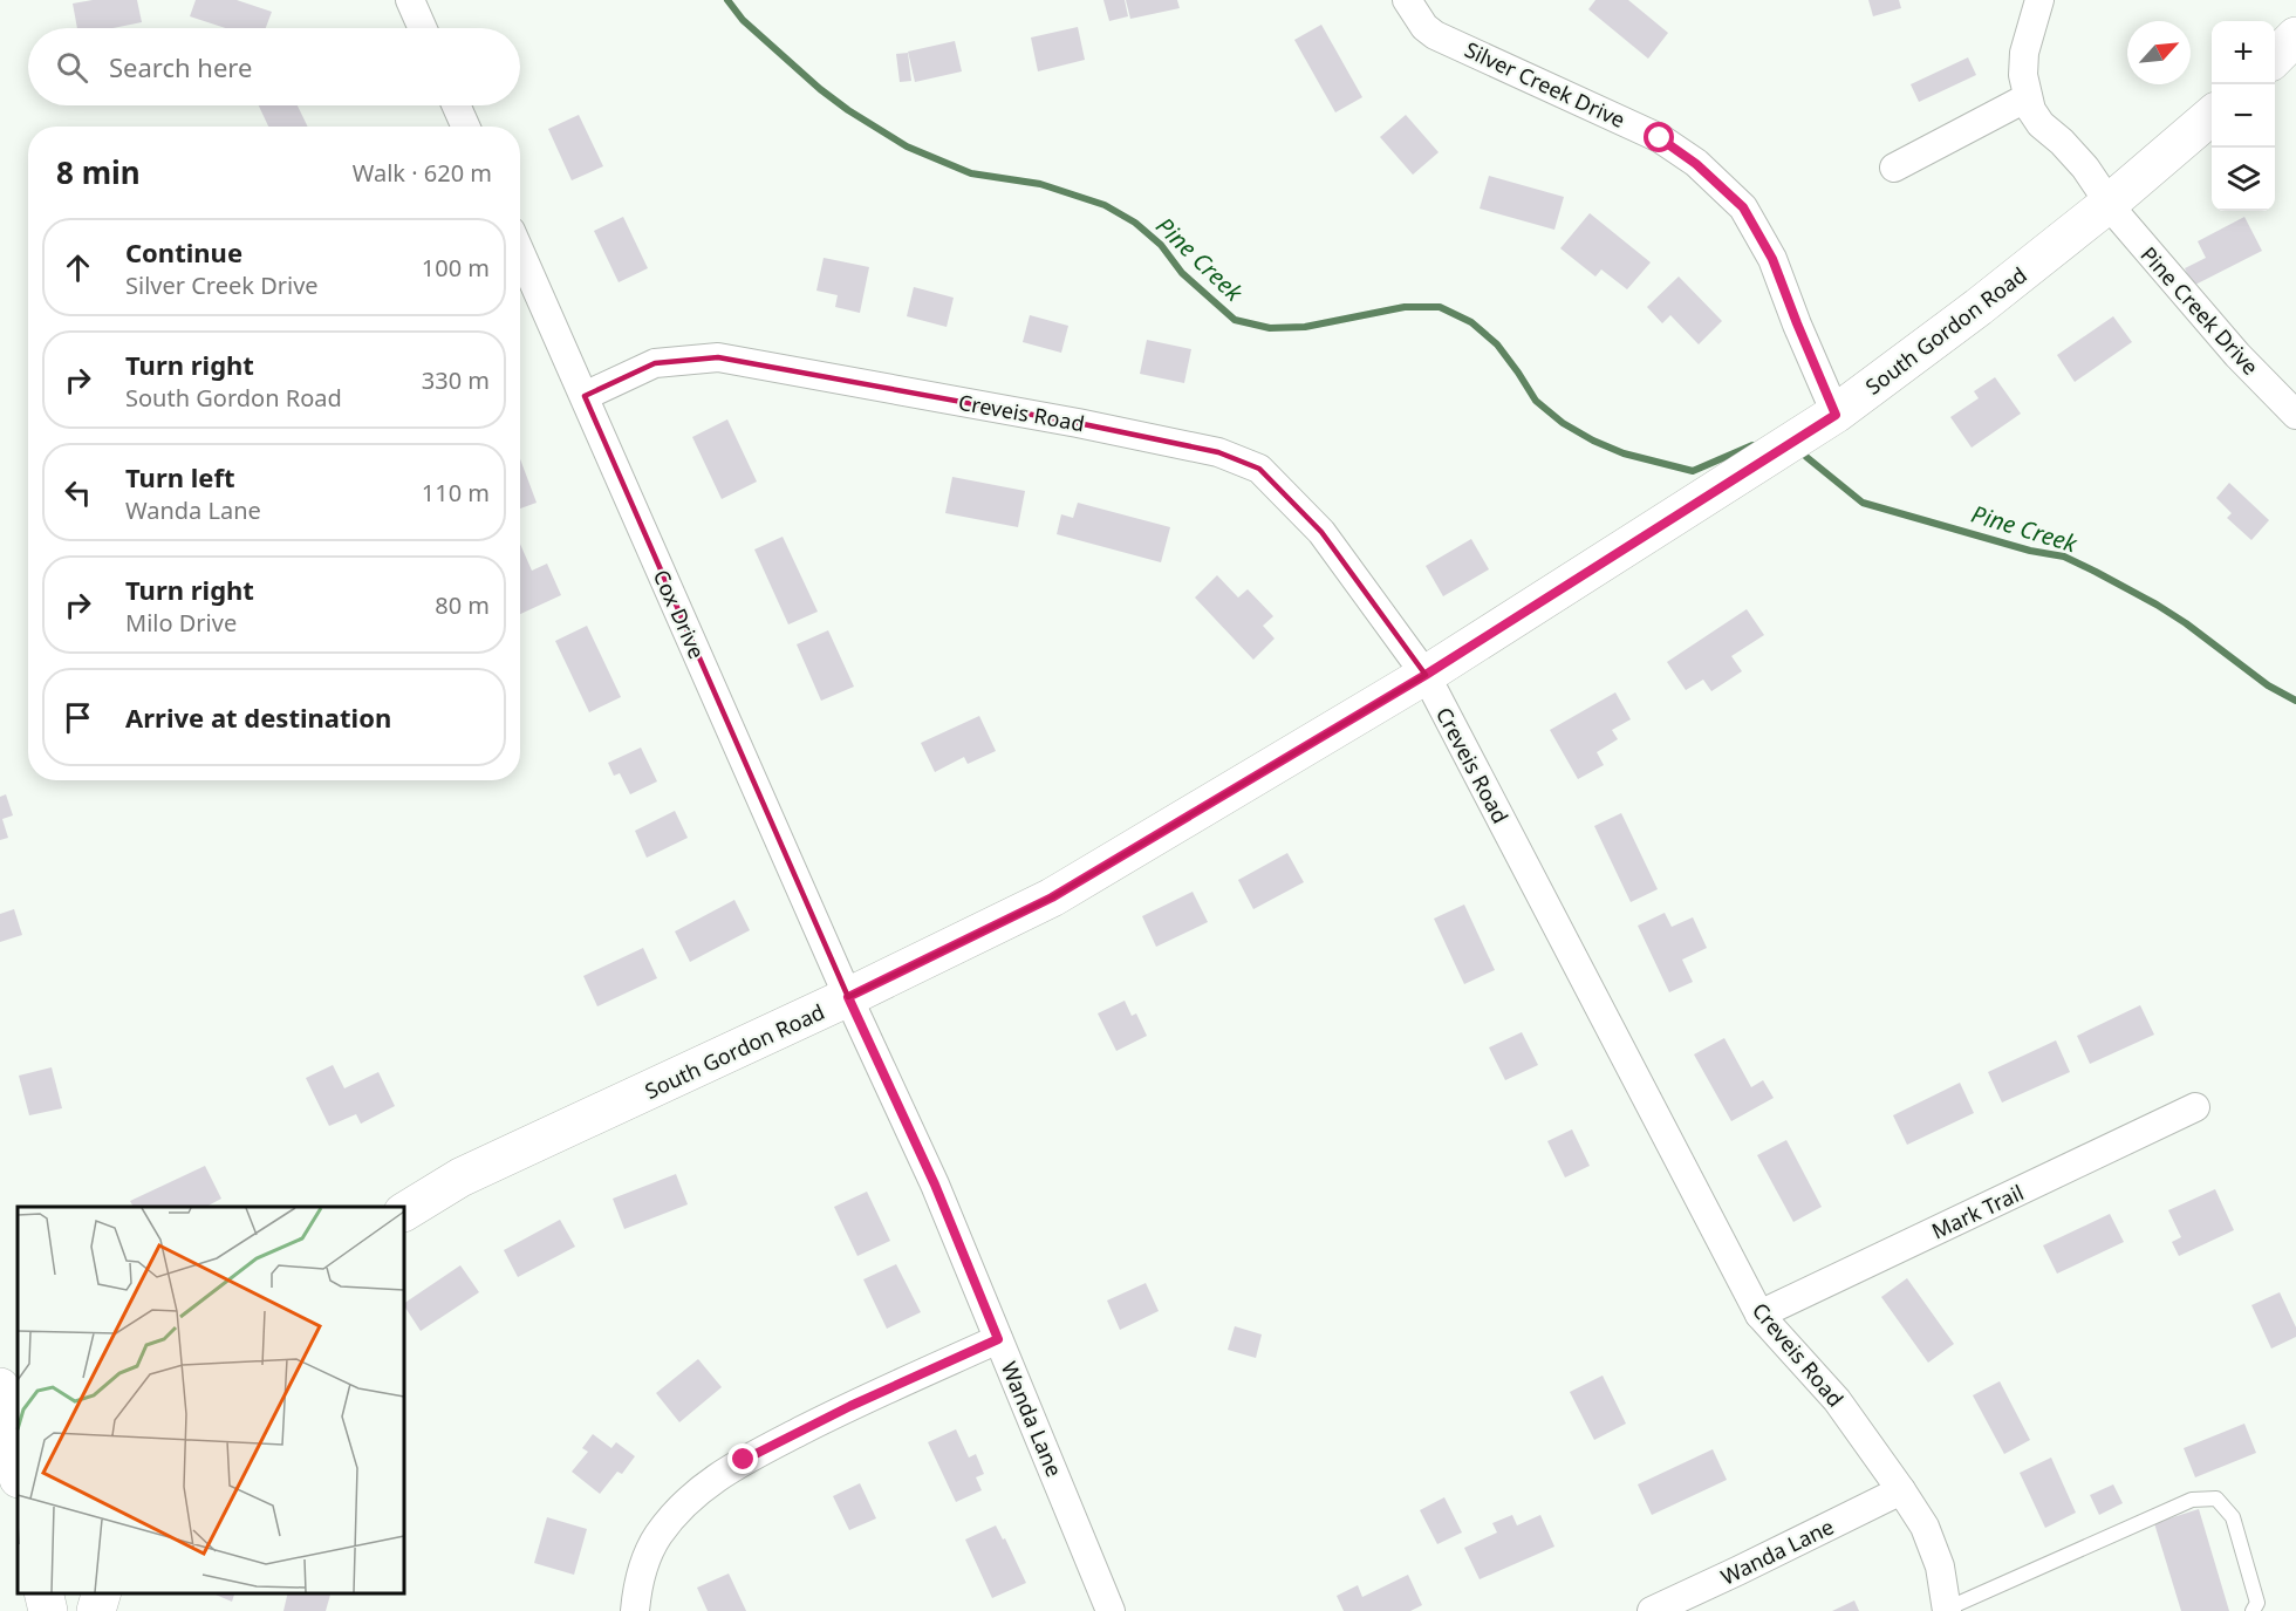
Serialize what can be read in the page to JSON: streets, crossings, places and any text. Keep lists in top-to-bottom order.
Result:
{
  "streets": {
    "street": [
      "Silver Creek Drive",
      "Pine Creek Drive",
      "South Gordon Road",
      "Creveis Road",
      "Cox Drive",
      "Mark Trail",
      "Wanda Lane"
    ]
  },
  "crossings": [
    ["Silver Creek Drive", "South Gordon Road"],
    ["Pine Creek Drive", "South Gordon Road"],
    ["South Gordon Road", "Creveis Road"],
    ["South Gordon Road", "Cox Drive"],
    ["South Gordon Road", "Wanda Lane"],
    ["Creveis Road", "Cox Drive"],
    ["Creveis Road", "Mark Trail"],
    ["Creveis Road", "Wanda Lane"],
    ["Cox Drive", "Wanda Lane"]
  ],
  "water": ["Pine Creek"],
  "north": "top right",
  "page": {
    "map_buttons": ["+", "−"],
    "search": "Search here",
    "heading": ["8 min", "Walk · 620 m"],
    "list": [
      ["Continue", "Silver Creek Drive", "100 m"],
      ["Turn right", "South Gordon Road", "330 m"],
      ["Turn left", "Wanda Lane", "110 m"],
      ["Turn right", "Milo Drive", "80 m"],
      "Arrive at destination"
    ]
  }
}
